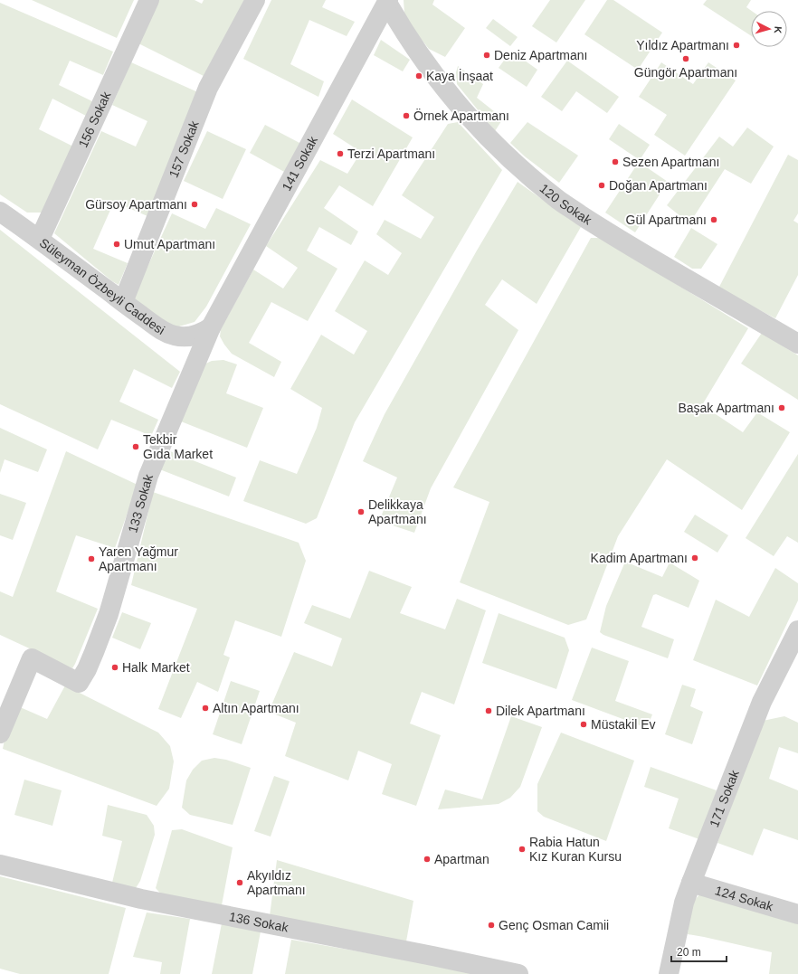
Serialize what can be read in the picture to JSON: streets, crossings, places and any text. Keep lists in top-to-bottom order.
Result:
{
  "streets": {
    "street": [
      "156 Sokak",
      "157 Sokak",
      "141 Sokak",
      "120 Sokak",
      "Süleyman Özbeyli Caddesi",
      "133 Sokak",
      "171 Sokak",
      "124 Sokak",
      "136 Sokak"
    ]
  },
  "crossings": [
    ["156 Sokak", "Süleyman Özbeyli Caddesi"],
    ["157 Sokak", "Süleyman Özbeyli Caddesi"],
    ["141 Sokak", "120 Sokak"],
    ["141 Sokak", "Süleyman Özbeyli Caddesi"],
    ["141 Sokak", "133 Sokak"],
    ["Süleyman Özbeyli Caddesi", "133 Sokak"],
    ["171 Sokak", "124 Sokak"]
  ],
  "places": [
    "Yıldız Apartmanı",
    "Deniz Apartmanı",
    "Güngör Apartmanı",
    "Kaya İnşaat",
    "Örnek Apartmanı",
    "Terzi Apartmanı",
    "Sezen Apartmanı",
    "Doğan Apartmanı",
    "Gürsoy Apartmanı",
    "Gül Apartmanı",
    "Umut Apartmanı",
    "Başak Apartmanı",
    "Tekbir Gıda Market",
    "Delikkaya Apartmanı",
    "Kadim Apartmanı",
    "Yaren Yağmur Apartmanı",
    "Halk Market",
    "Altın Apartmanı",
    "Dilek Apartmanı",
    "Müstakil Ev",
    "Rabia Hatun Kız Kuran Kursu",
    "Apartman",
    "Akyıldız Apartmanı",
    "Genç Osman Camii"
  ],
  "scale_bar": "20 m",
  "north": "right"
}
